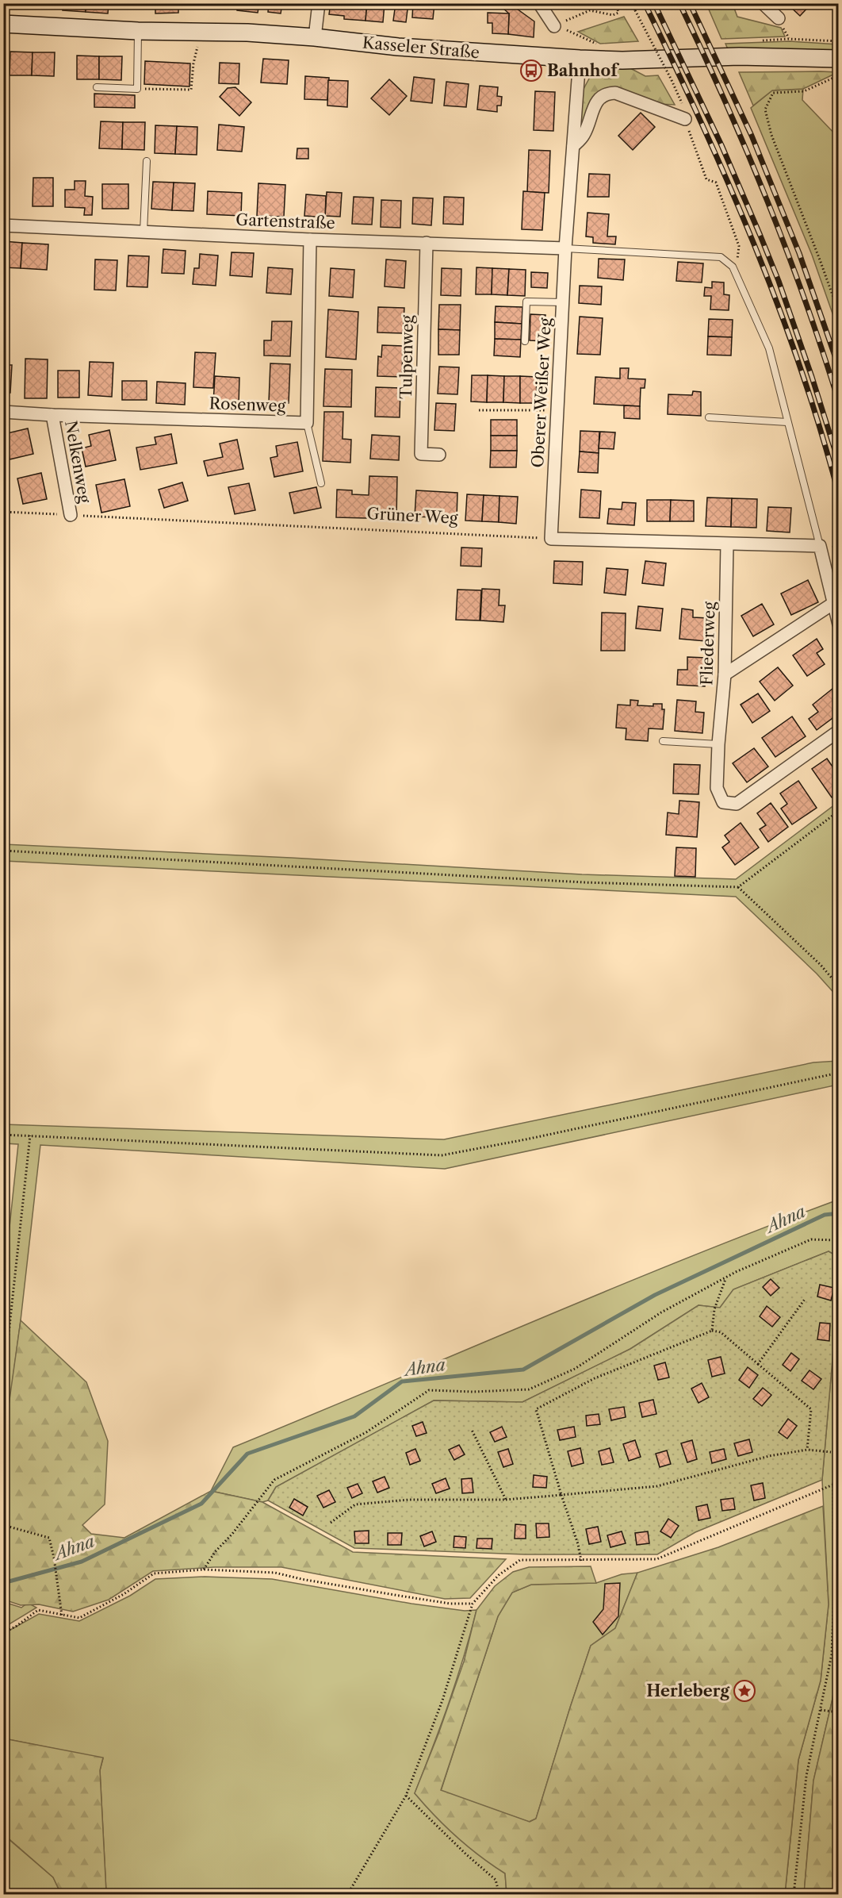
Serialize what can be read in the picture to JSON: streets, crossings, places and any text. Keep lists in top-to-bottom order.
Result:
{
  "streets": {
    "main road": ["Kasseler Straße"],
    "street": [
      "Gartenstraße",
      "Tulpenweg",
      "Oberer Weißer Weg",
      "Rosenweg",
      "Nelkenweg",
      "Fliederweg"
    ],
    "path": ["Grüner Weg"]
  },
  "crossings": [
    ["Kasseler Straße", "Oberer Weißer Weg"],
    ["Gartenstraße", "Tulpenweg"],
    ["Gartenstraße", "Oberer Weißer Weg"],
    ["Gartenstraße", "Rosenweg"],
    ["Oberer Weißer Weg", "Grüner Weg"],
    ["Rosenweg", "Nelkenweg"],
    ["Nelkenweg", "Grüner Weg"]
  ],
  "water": ["Ahna"],
  "places": {
    "bus stop": ["Bahnhof"],
    "place": ["Herleberg"]
  }
}
